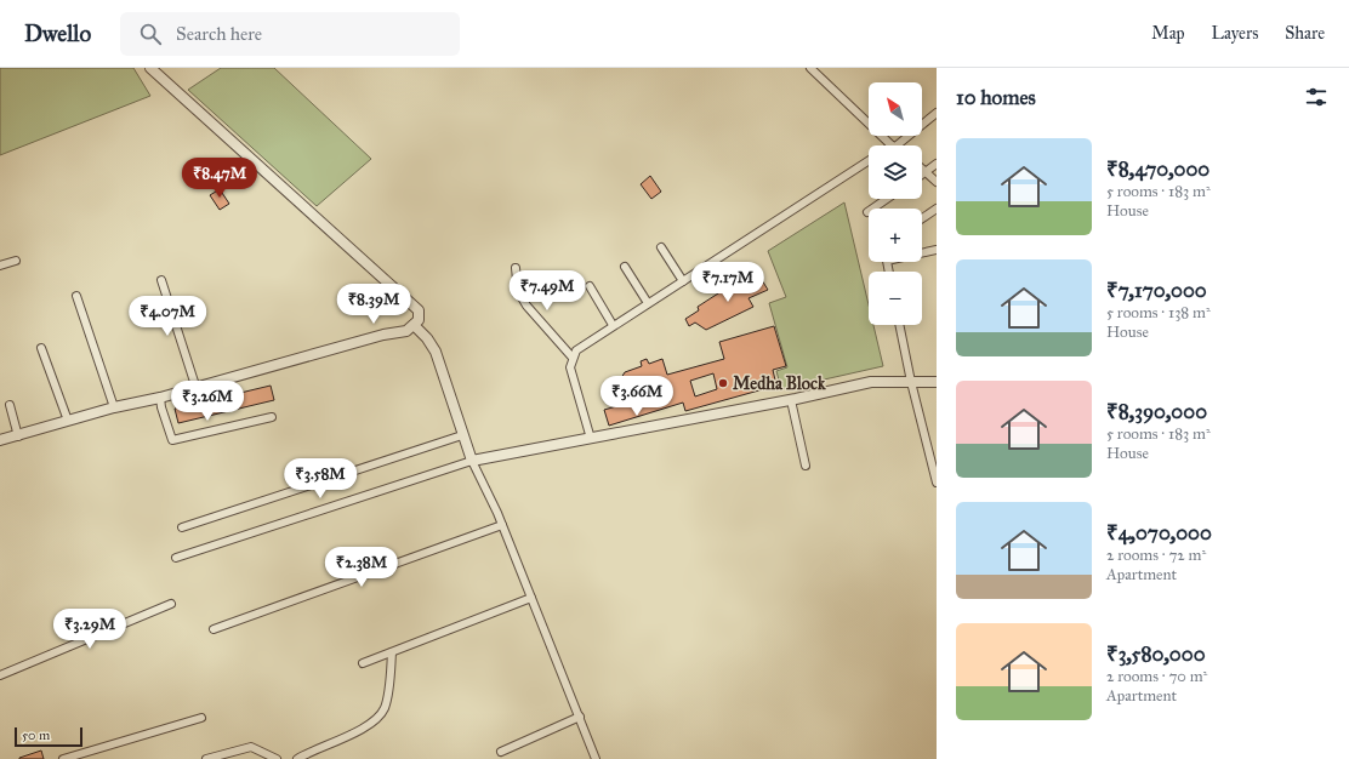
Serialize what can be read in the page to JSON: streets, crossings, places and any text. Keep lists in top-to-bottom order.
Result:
{
  "places": ["Medha Block"],
  "scale_bar": "50 m",
  "north": "top left",
  "page": {
    "header": "Dwello",
    "search": "Search here",
    "nav": ["Map", "Layers", "Share"],
    "heading": "10 homes",
    "map_buttons": ["+", "−"],
    "list": [
      {
        "name": "₹8,470,000",
        "note": "5 rooms · 183 m² · House"
      },
      {
        "name": "₹7,170,000",
        "note": "5 rooms · 138 m² · House"
      },
      {
        "name": "₹8,390,000",
        "note": "5 rooms · 183 m² · House"
      },
      {
        "name": "₹4,070,000",
        "note": "2 rooms · 72 m² · Apartment"
      },
      {
        "name": "₹3,580,000",
        "note": "2 rooms · 70 m² · Apartment"
      }
    ],
    "price": [
      "₹8.47M",
      "₹7.17M",
      "₹7.49M",
      "₹8.39M",
      "₹4.07M",
      "₹3.66M",
      "₹3.26M",
      "₹3.58M",
      "₹2.38M",
      "₹3.29M"
    ],
    "scale": "50 m"
  }
}
